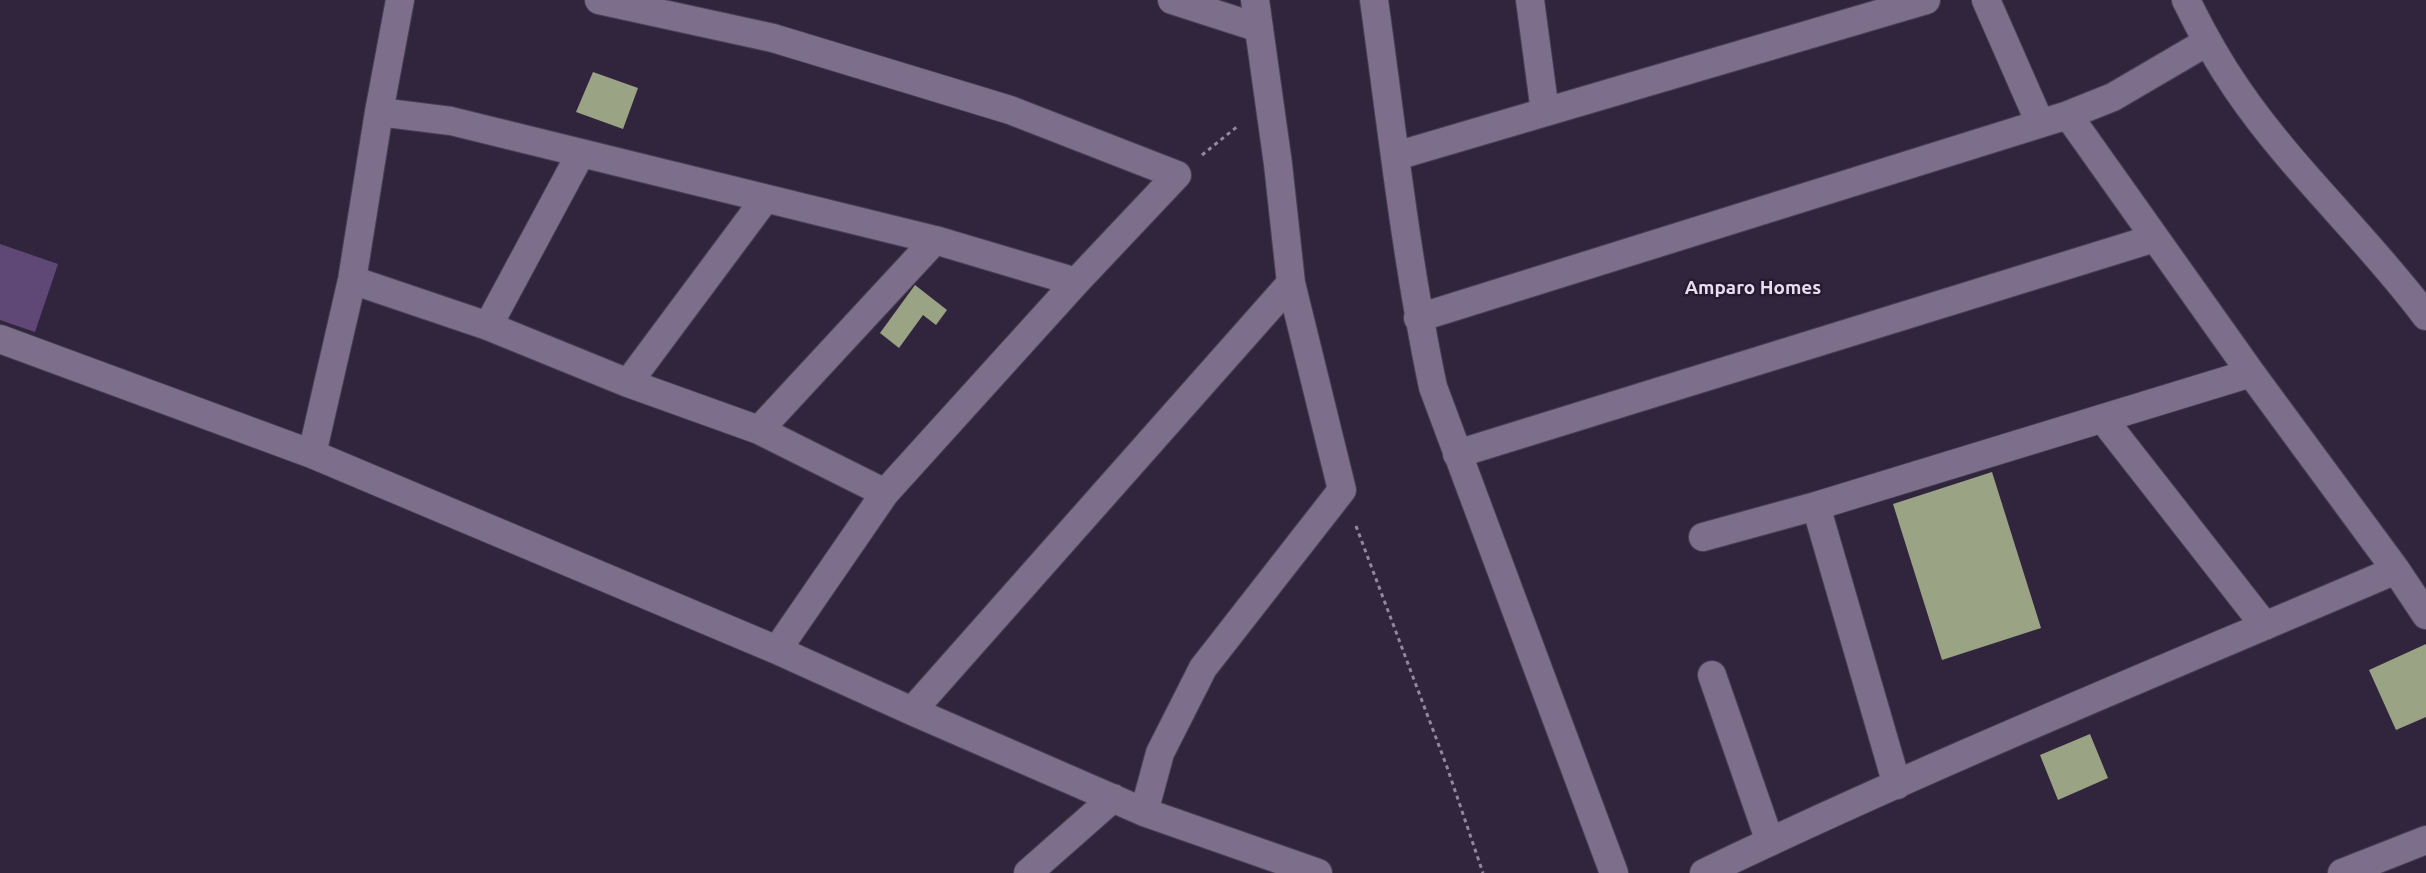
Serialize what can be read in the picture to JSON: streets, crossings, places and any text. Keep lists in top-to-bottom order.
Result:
{
  "districts": ["Amparo Homes"]
}
